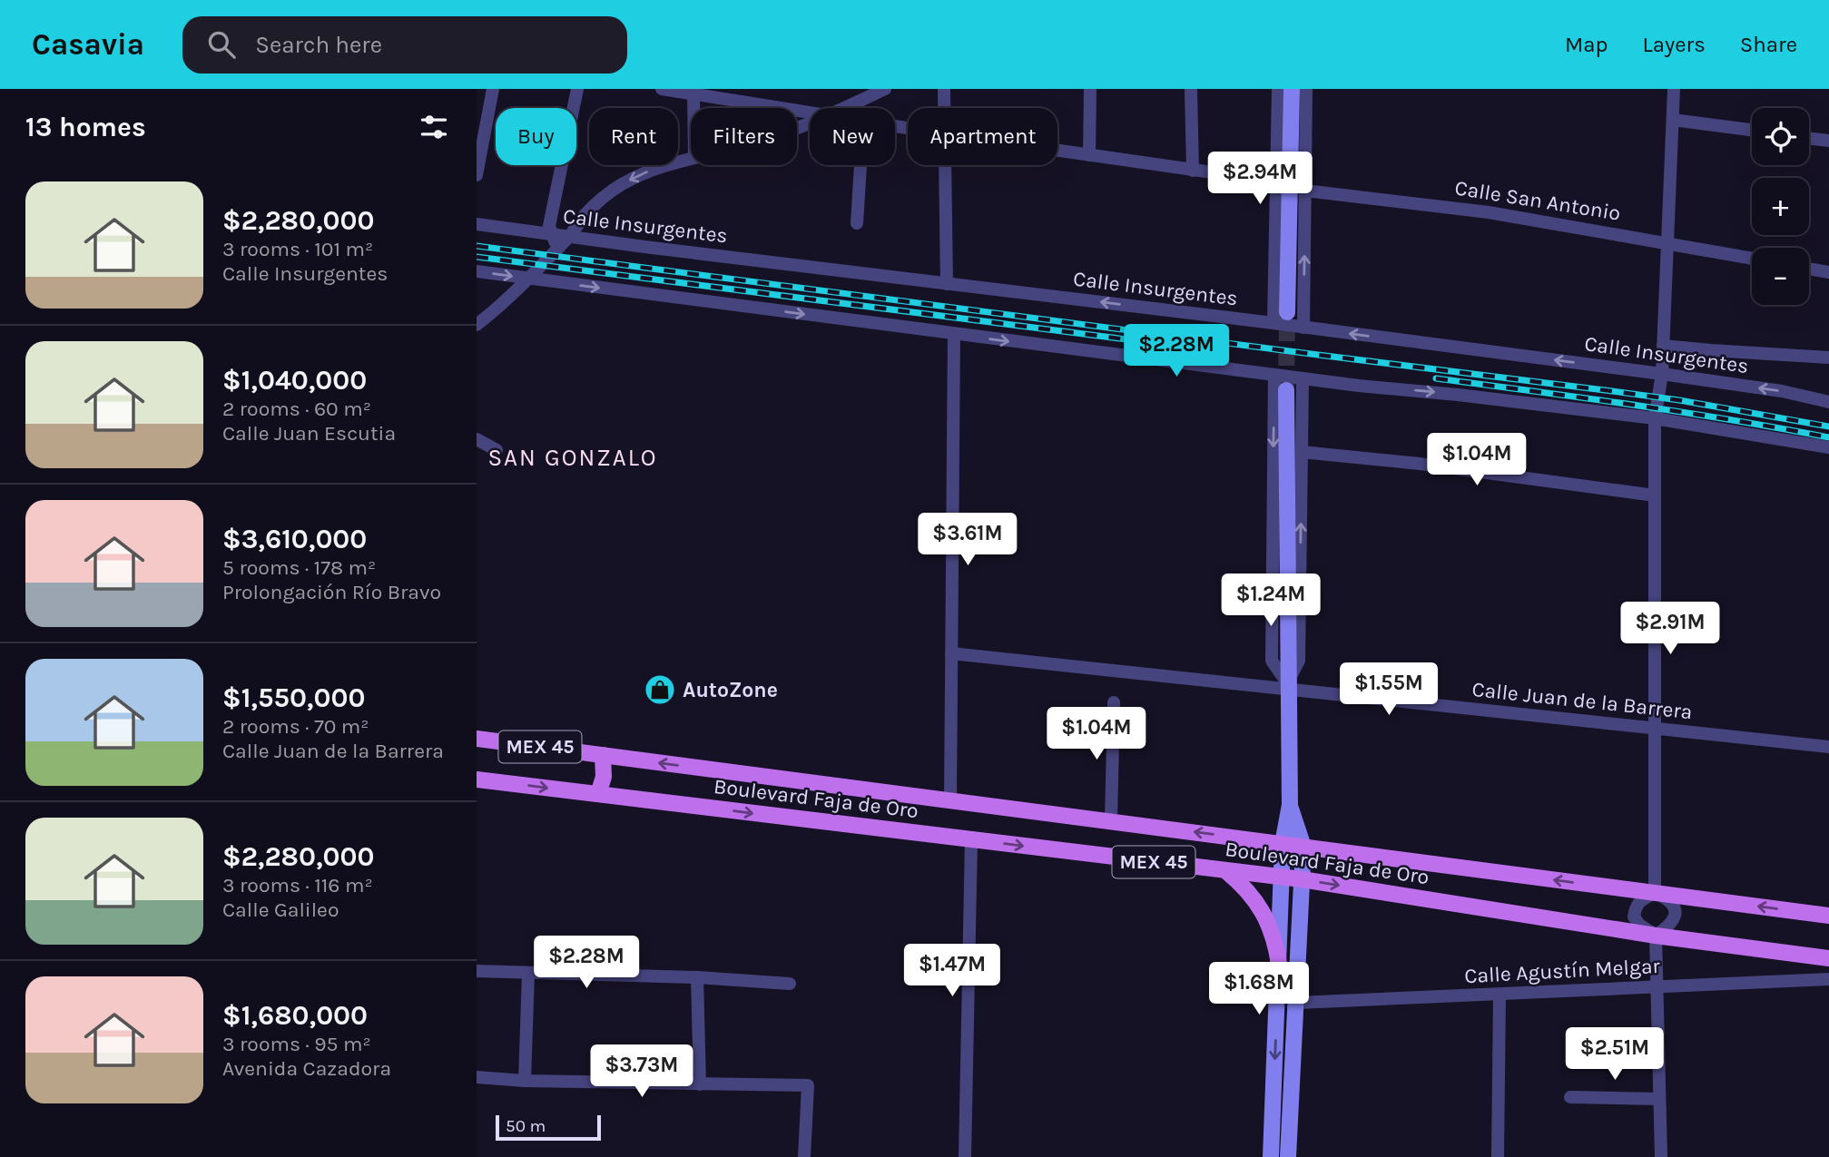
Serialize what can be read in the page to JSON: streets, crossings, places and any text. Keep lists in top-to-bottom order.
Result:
{
  "streets": {
    "main road": ["MEX 45", "Boulevard Faja de Oro"],
    "street": [
      "Calle San Antonio",
      "Calle Insurgentes",
      "Calle Juan de la Barrera",
      "Calle Agustín Melgar"
    ]
  },
  "districts": ["SAN GONZALO"],
  "places": {
    "shop": ["AutoZone"]
  },
  "scale_bar": "50 m",
  "page": {
    "header": "Casavia",
    "search": "Search here",
    "nav": ["Map", "Layers", "Share"],
    "heading": "13 homes",
    "map_buttons": ["+", "−"],
    "chip": [
      "Buy",
      "Rent",
      "Filters",
      "New",
      "Apartment"
    ],
    "price": [
      "$2.94M",
      "$2.28M",
      "$1.04M",
      "$3.61M",
      "$1.24M",
      "$2.91M",
      "$1.55M",
      "$1.04M",
      "$2.28M",
      "$1.47M",
      "$1.68M",
      "$2.51M",
      "$3.73M"
    ],
    "list": [
      {
        "name": "$2,280,000",
        "note": "3 rooms · 101 m² · Calle Insurgentes"
      },
      {
        "name": "$1,040,000",
        "note": "2 rooms · 60 m² · Calle Juan Escutia"
      },
      {
        "name": "$3,610,000",
        "note": "5 rooms · 178 m² · Prolongación Río Bravo"
      },
      {
        "name": "$1,550,000",
        "note": "2 rooms · 70 m² · Calle Juan de la Barrera"
      },
      {
        "name": "$2,280,000",
        "note": "3 rooms · 116 m² · Calle Galileo"
      },
      {
        "name": "$1,680,000",
        "note": "3 rooms · 95 m² · Avenida Cazadora"
      }
    ],
    "scale": "50 m"
  }
}
